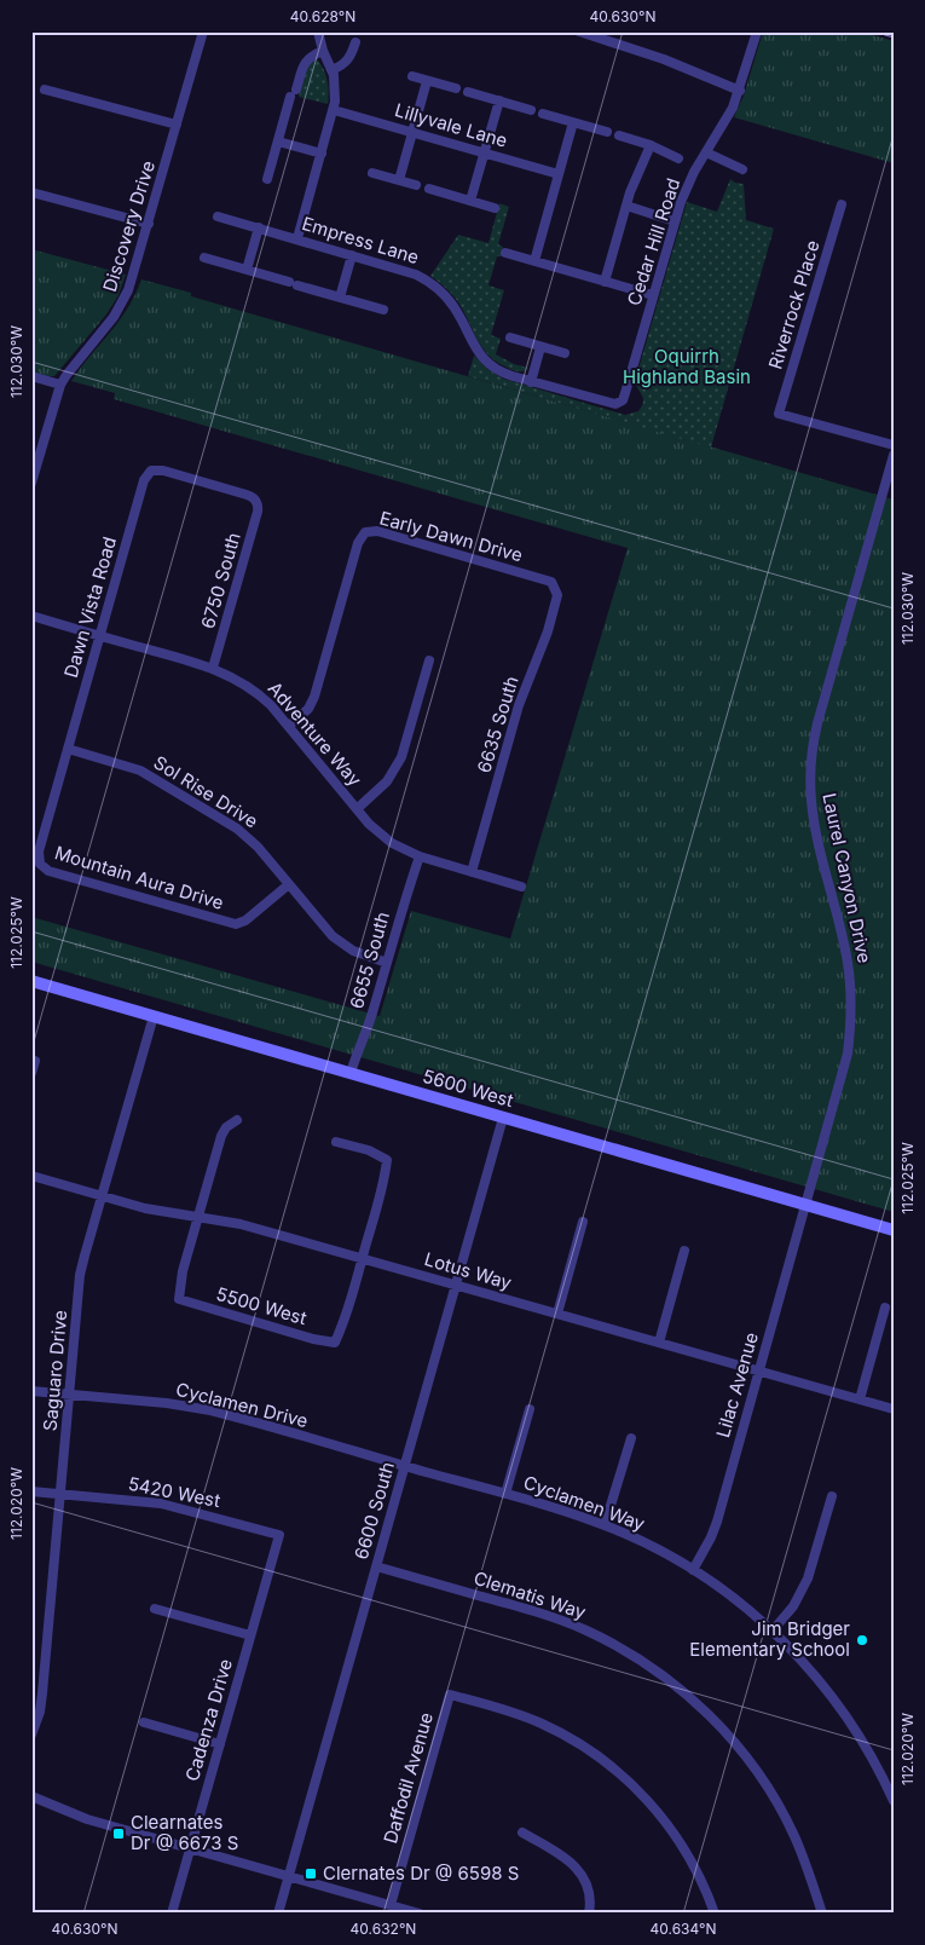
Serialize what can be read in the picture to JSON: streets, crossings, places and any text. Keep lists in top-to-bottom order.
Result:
{
  "streets": {
    "main road": ["5600 West"],
    "street": [
      "Lillyvale Lane",
      "Discovery Drive",
      "Empress Lane",
      "Cedar Hill Road",
      "Riverrock Place",
      "Early Dawn Drive",
      "6750 South",
      "Dawn Vista Road",
      "6635 South",
      "Adventure Way",
      "Sol Rise Drive",
      "Mountain Aura Drive",
      "Laurel Canyon Drive",
      "6655 South",
      "Lotus Way",
      "5500 West",
      "Saguaro Drive",
      "Lilac Avenue",
      "Cyclamen Drive",
      "5420 West",
      "Cyclamen Way",
      "6600 South",
      "Clematis Way",
      "Cadenza Drive",
      "Daffodil Avenue"
    ]
  },
  "crossings": [
    ["Empress Lane", "Cedar Hill Road"],
    ["Early Dawn Drive", "6635 South"],
    ["Early Dawn Drive", "Adventure Way"],
    ["6750 South", "Dawn Vista Road"],
    ["6750 South", "Adventure Way"],
    ["Dawn Vista Road", "Adventure Way"],
    ["Dawn Vista Road", "Sol Rise Drive"],
    ["Dawn Vista Road", "Mountain Aura Drive"],
    ["6635 South", "Adventure Way"],
    ["Adventure Way", "6655 South"],
    ["Sol Rise Drive", "Mountain Aura Drive"],
    ["Sol Rise Drive", "6655 South"],
    ["Laurel Canyon Drive", "5600 West"],
    ["Laurel Canyon Drive", "Lilac Avenue"],
    ["6655 South", "5600 West"],
    ["5600 West", "Saguaro Drive"],
    ["5600 West", "Lilac Avenue"],
    ["5600 West", "6600 South"],
    ["Lotus Way", "5500 West"],
    ["Lotus Way", "Saguaro Drive"],
    ["Lotus Way", "Lilac Avenue"],
    ["Lotus Way", "6600 South"],
    ["Saguaro Drive", "Cyclamen Drive"],
    ["Saguaro Drive", "5420 West"],
    ["Lilac Avenue", "Cyclamen Way"],
    ["Cyclamen Drive", "Cyclamen Way"],
    ["Cyclamen Drive", "6600 South"],
    ["5420 West", "Cadenza Drive"],
    ["Cyclamen Way", "6600 South"],
    ["6600 South", "Clematis Way"]
  ],
  "parks": ["Oquirrh Highland Basin"],
  "places": {
    "other": ["Jim Bridger Elementary School"],
    "transit": ["Clearnates Dr @ 6673 S", "Clernates Dr @ 6598 S"]
  },
  "coordinates": [
    "40.628°N",
    "40.630°N",
    "112.030°W",
    "112.025°W",
    "112.020°W",
    "40.632°N",
    "40.634°N"
  ]
}
